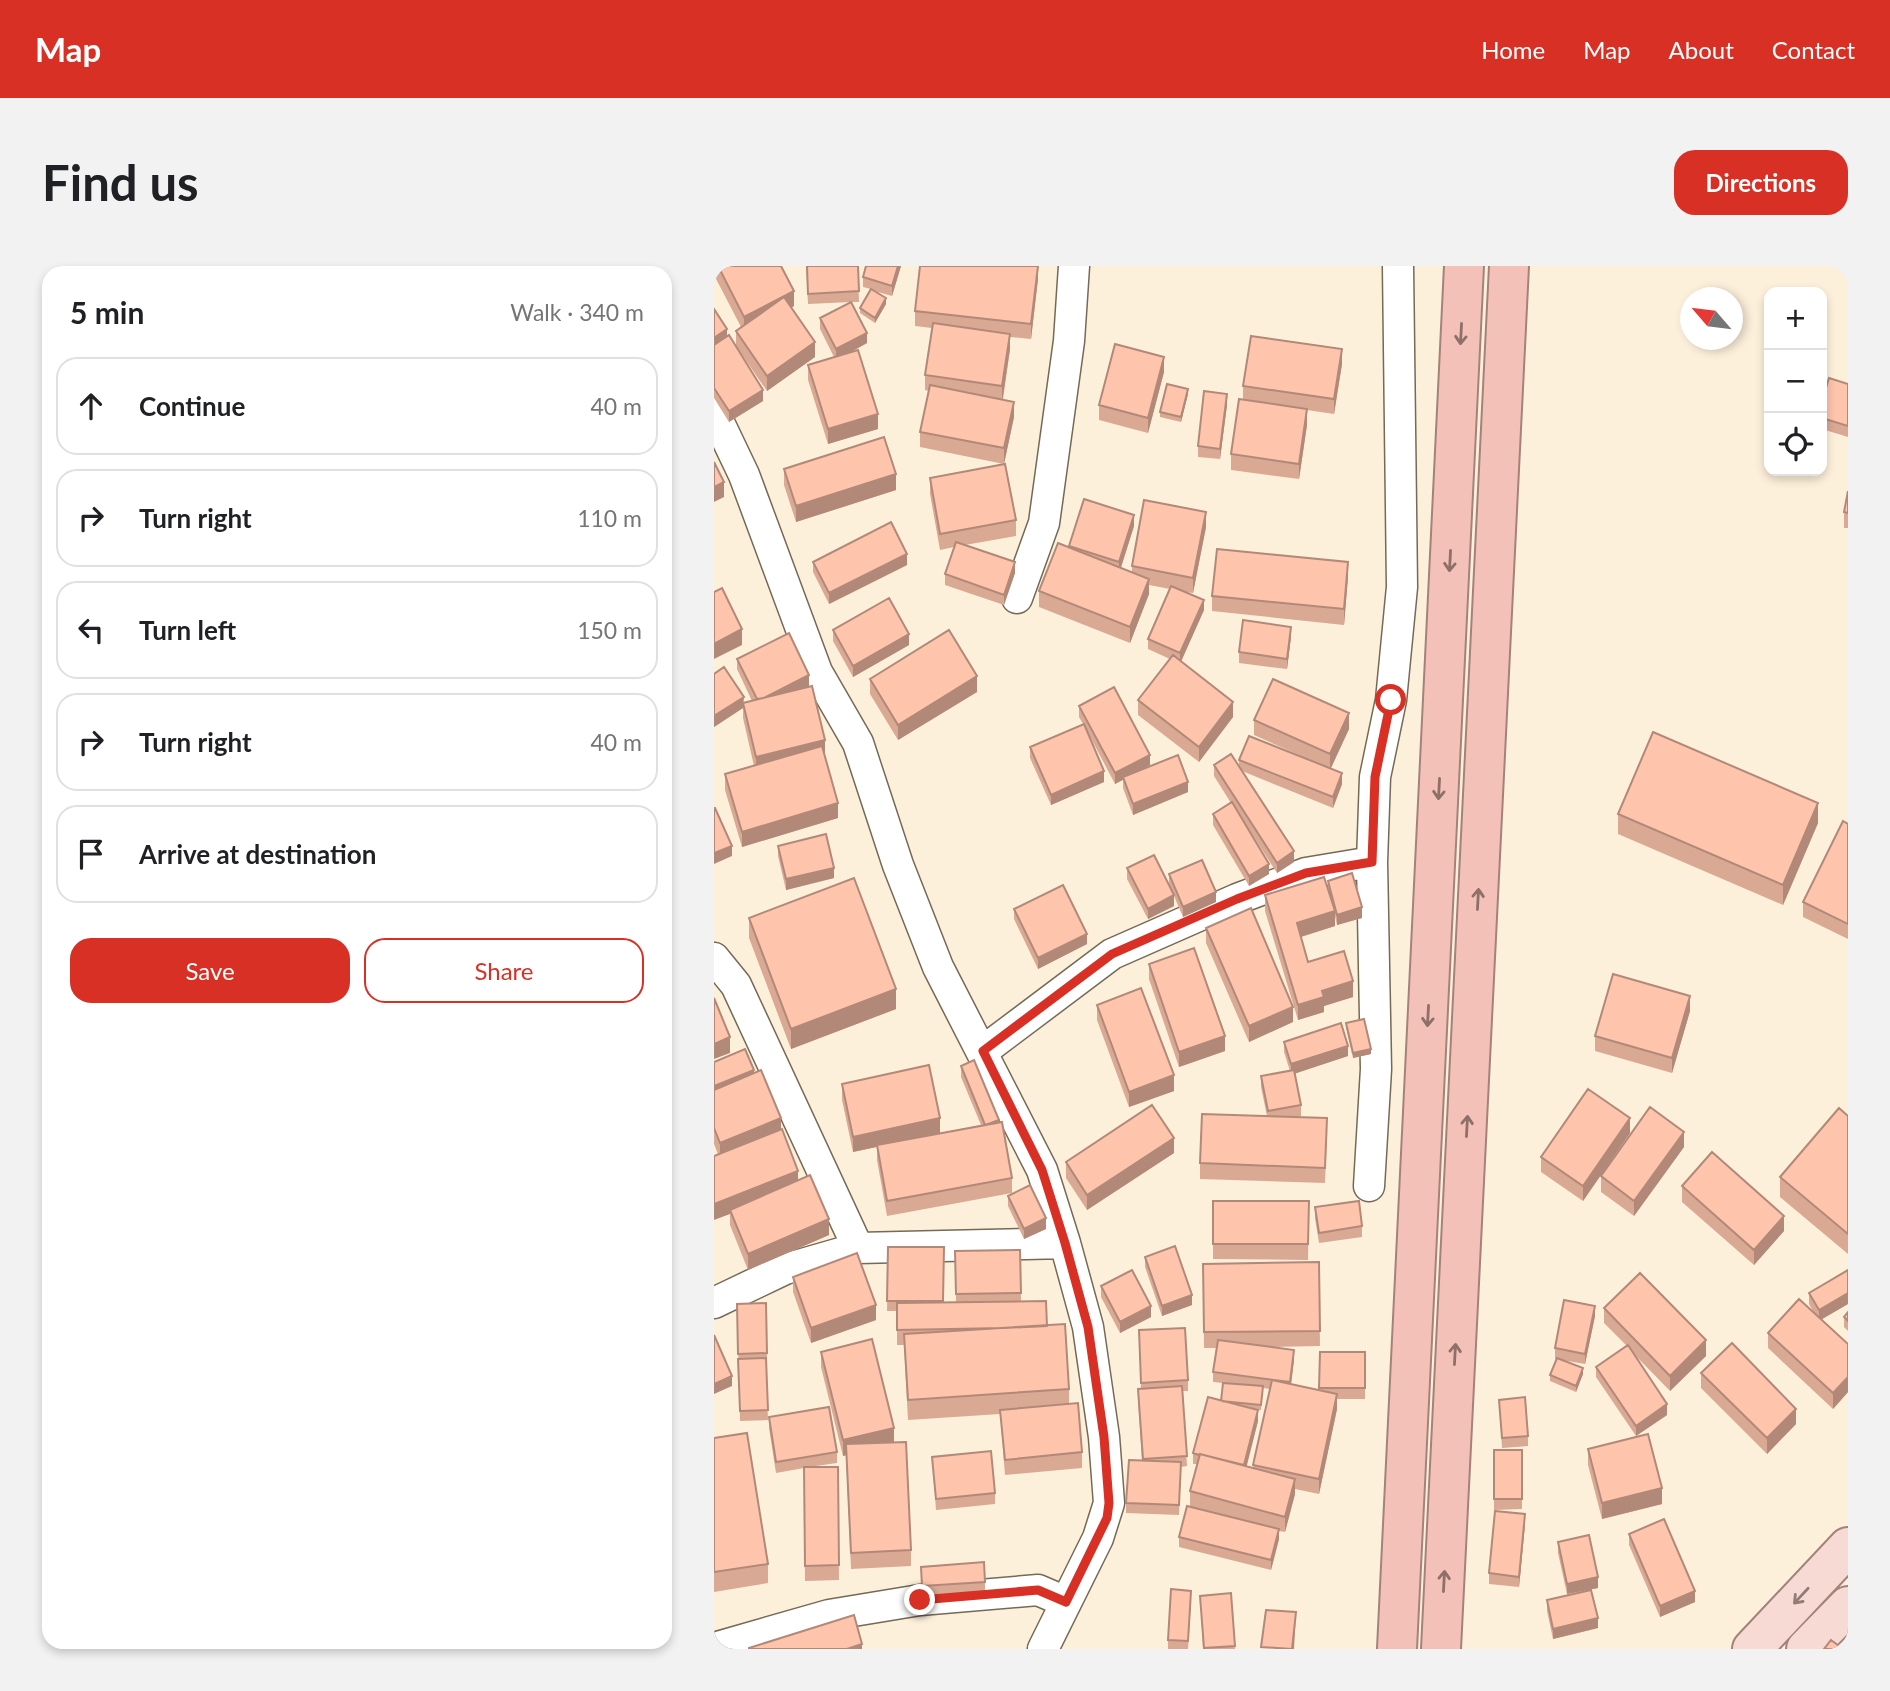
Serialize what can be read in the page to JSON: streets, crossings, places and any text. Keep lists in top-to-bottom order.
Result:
{
  "north": "top left",
  "page": {
    "header": "Map",
    "nav": [
      "Home",
      "Map",
      "About",
      "Contact"
    ],
    "buttons": [
      "Directions",
      ["Save", "Share"]
    ],
    "title": "Find us",
    "heading": ["5 min", "Walk · 340 m"],
    "map_buttons": ["+", "−"],
    "list": [
      ["Continue", "40 m"],
      ["Turn right", "110 m"],
      ["Turn left", "150 m"],
      ["Turn right", "40 m"],
      "Arrive at destination"
    ]
  }
}
